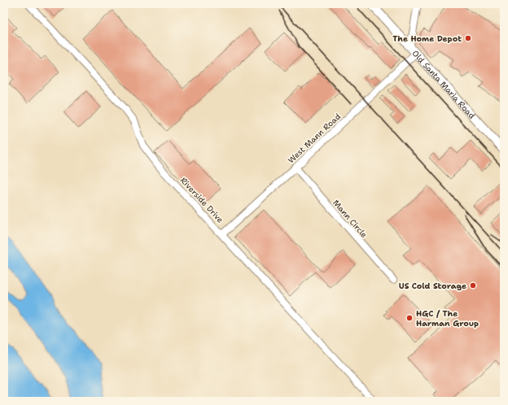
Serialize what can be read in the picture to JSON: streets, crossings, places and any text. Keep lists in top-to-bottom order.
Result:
{
  "streets": {
    "main road": ["Old Santa Maria Road"],
    "street": ["West Mann Road", "Riverside Drive", "Mann Circle"]
  },
  "crossings": [
    ["Old Santa Maria Road", "West Mann Road"],
    ["West Mann Road", "Riverside Drive"],
    ["West Mann Road", "Mann Circle"]
  ],
  "places": ["The Home Depot", "US Cold Storage", "HGC / The Harman Group"]
}
